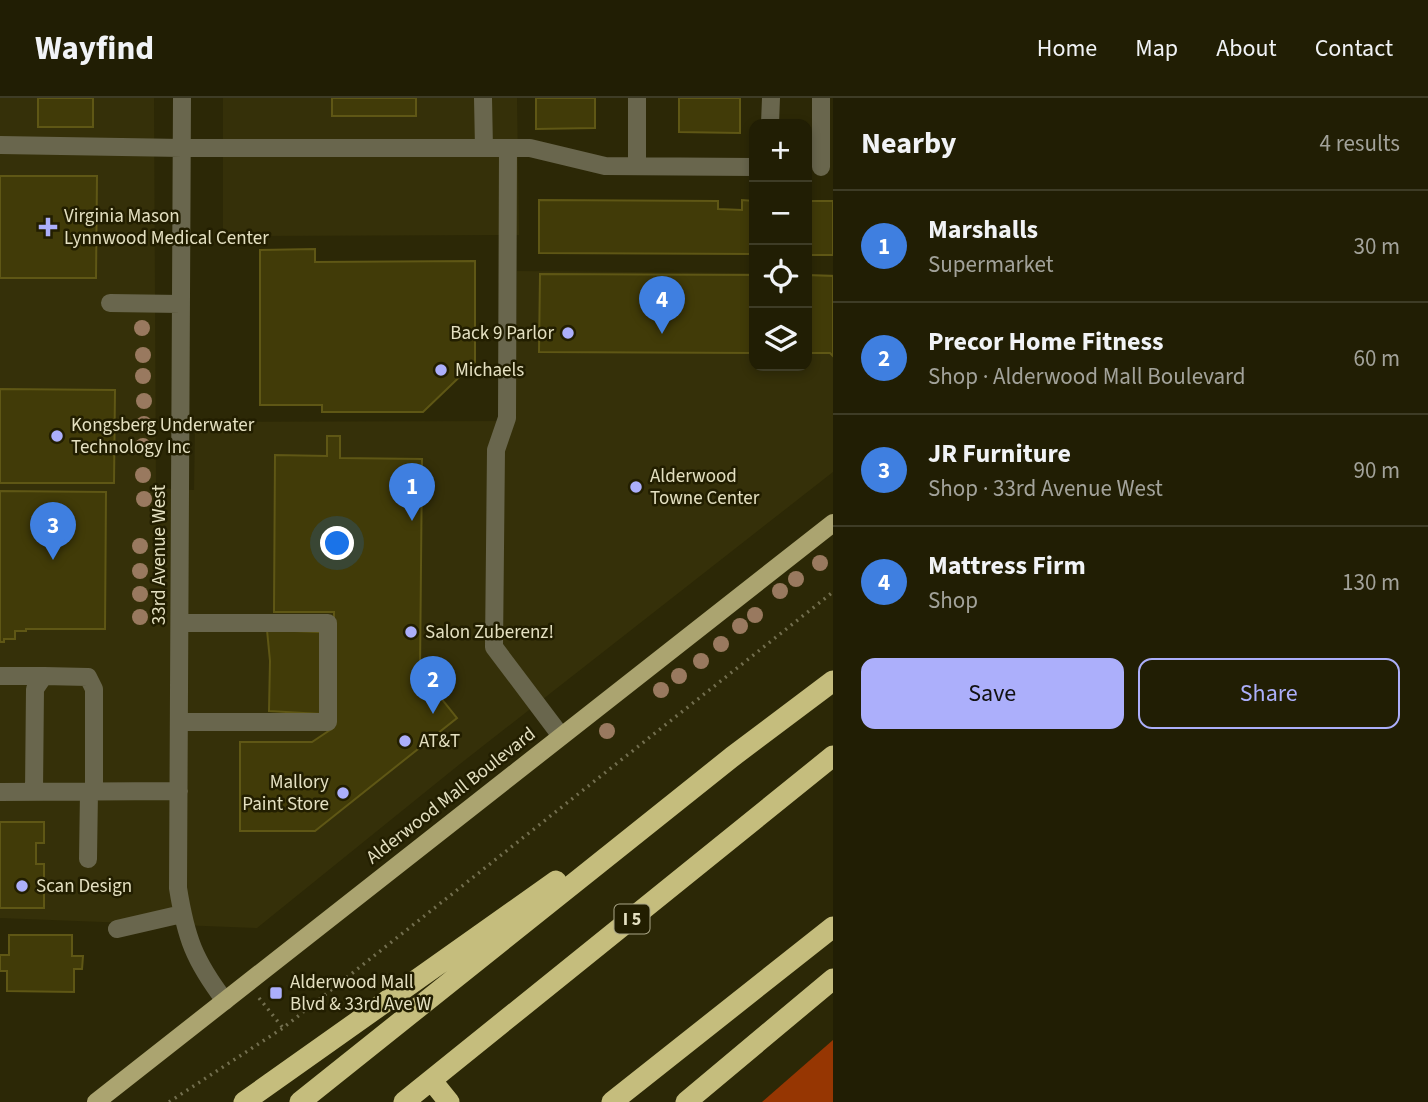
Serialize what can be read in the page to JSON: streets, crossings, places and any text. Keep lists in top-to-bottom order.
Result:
{
  "streets": {
    "highway": ["I 5"],
    "main road": ["Alderwood Mall Boulevard"],
    "street": ["33rd Avenue West"]
  },
  "crossings": [
    ["33rd Avenue West", "Alderwood Mall Boulevard"]
  ],
  "places": {
    "health": ["Virginia Mason Lynnwood Medical Center"],
    "other": [
      "Back 9 Parlor",
      "Michaels",
      "Kongsberg Underwater Technology Inc",
      "Alderwood Towne Center",
      "Salon Zuberenz!",
      "AT&T",
      "Mallory Paint Store",
      "Scan Design"
    ],
    "transit": ["Alderwood Mall Blvd & 33rd Ave W"]
  },
  "page": {
    "header": "Wayfind",
    "nav": [
      "Home",
      "Map",
      "About",
      "Contact"
    ],
    "heading": ["Nearby", "4 results"],
    "map_buttons": ["+", "−"],
    "list": [
      {
        "mark": "1",
        "name": "Marshalls",
        "note": "Supermarket",
        "value": "30 m"
      },
      {
        "mark": "2",
        "name": "Precor Home Fitness",
        "note": "Shop · Alderwood Mall Boulevard",
        "value": "60 m"
      },
      {
        "mark": "3",
        "name": "JR Furniture",
        "note": "Shop · 33rd Avenue West",
        "value": "90 m"
      },
      {
        "mark": "4",
        "name": "Mattress Firm",
        "note": "Shop",
        "value": "130 m"
      }
    ],
    "pins": [
      "4",
      "1",
      "3",
      "2"
    ],
    "buttons": ["Save", "Share"]
  }
}
